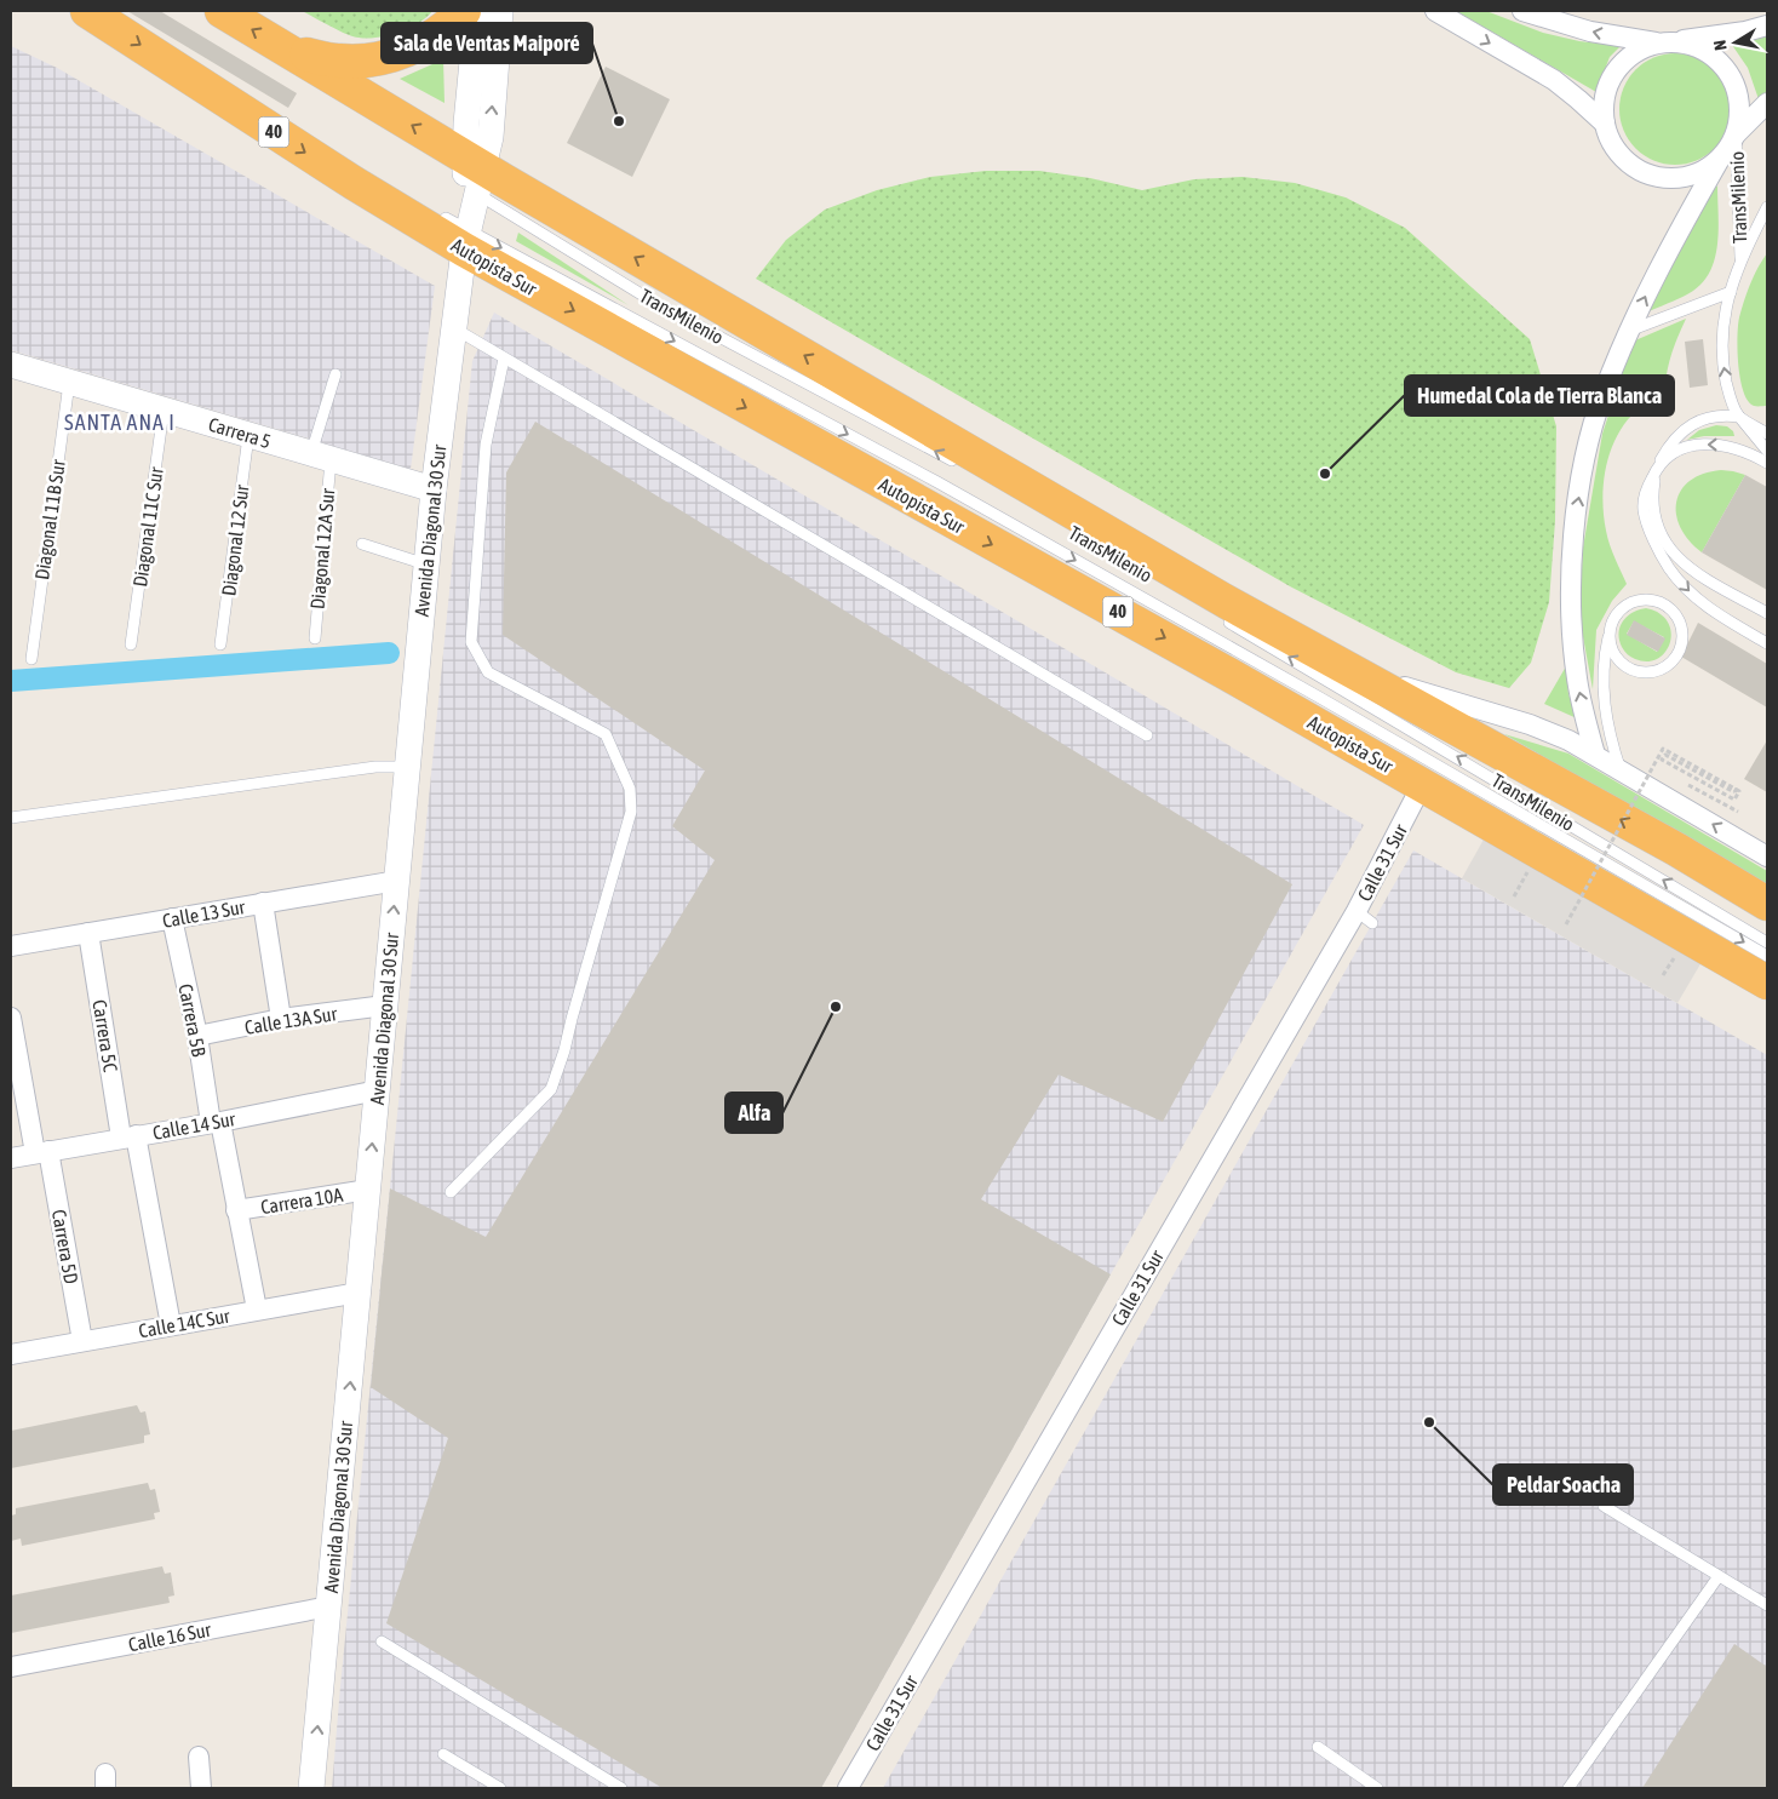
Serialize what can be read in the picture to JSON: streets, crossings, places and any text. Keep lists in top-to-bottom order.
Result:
{
  "streets": {
    "highway": ["40", "Autopista Sur"],
    "street": [
      "Carrera 5",
      "Avenida Diagonal 30 Sur",
      "Calle 31 Sur",
      "Calle 13 Sur",
      "Carrera 5B",
      "Calle 13A Sur",
      "Carrera 5C",
      "Calle 14 Sur",
      "Carrera 10A",
      "Carrera 5D",
      "Calle 14C Sur",
      "Calle 16 Sur"
    ],
    "lane": [
      "TransMilenio",
      "Diagonal 11B Sur",
      "Diagonal 11C Sur",
      "Diagonal 12 Sur",
      "Diagonal 12A Sur"
    ]
  },
  "crossings": [
    ["TransMilenio", "Autopista Sur"],
    ["TransMilenio", "Avenida Diagonal 30 Sur"],
    ["Autopista Sur", "Avenida Diagonal 30 Sur"],
    ["Autopista Sur", "Calle 31 Sur"],
    ["Carrera 5", "Diagonal 11B Sur"],
    ["Carrera 5", "Diagonal 11C Sur"],
    ["Carrera 5", "Avenida Diagonal 30 Sur"],
    ["Carrera 5", "Diagonal 12 Sur"],
    ["Carrera 5", "Diagonal 12A Sur"],
    ["Avenida Diagonal 30 Sur", "Calle 13 Sur"],
    ["Avenida Diagonal 30 Sur", "Calle 13A Sur"],
    ["Avenida Diagonal 30 Sur", "Calle 14 Sur"],
    ["Avenida Diagonal 30 Sur", "Carrera 10A"],
    ["Avenida Diagonal 30 Sur", "Calle 14C Sur"],
    ["Avenida Diagonal 30 Sur", "Calle 16 Sur"],
    ["Calle 13 Sur", "Carrera 5B"],
    ["Calle 13 Sur", "Carrera 5C"],
    ["Carrera 5B", "Calle 13A Sur"],
    ["Carrera 5B", "Calle 14 Sur"],
    ["Carrera 5B", "Carrera 10A"],
    ["Carrera 5B", "Calle 14C Sur"],
    ["Carrera 5C", "Calle 14 Sur"],
    ["Carrera 5C", "Calle 14C Sur"],
    ["Calle 14 Sur", "Carrera 5D"],
    ["Carrera 5D", "Calle 14C Sur"]
  ],
  "districts": ["SANTA ANA I"],
  "places": [
    "Sala de Ventas Maiporé",
    "Humedal Cola de Tierra Blanca",
    "Alfa",
    "Peldar Soacha"
  ],
  "north": "left"
}
